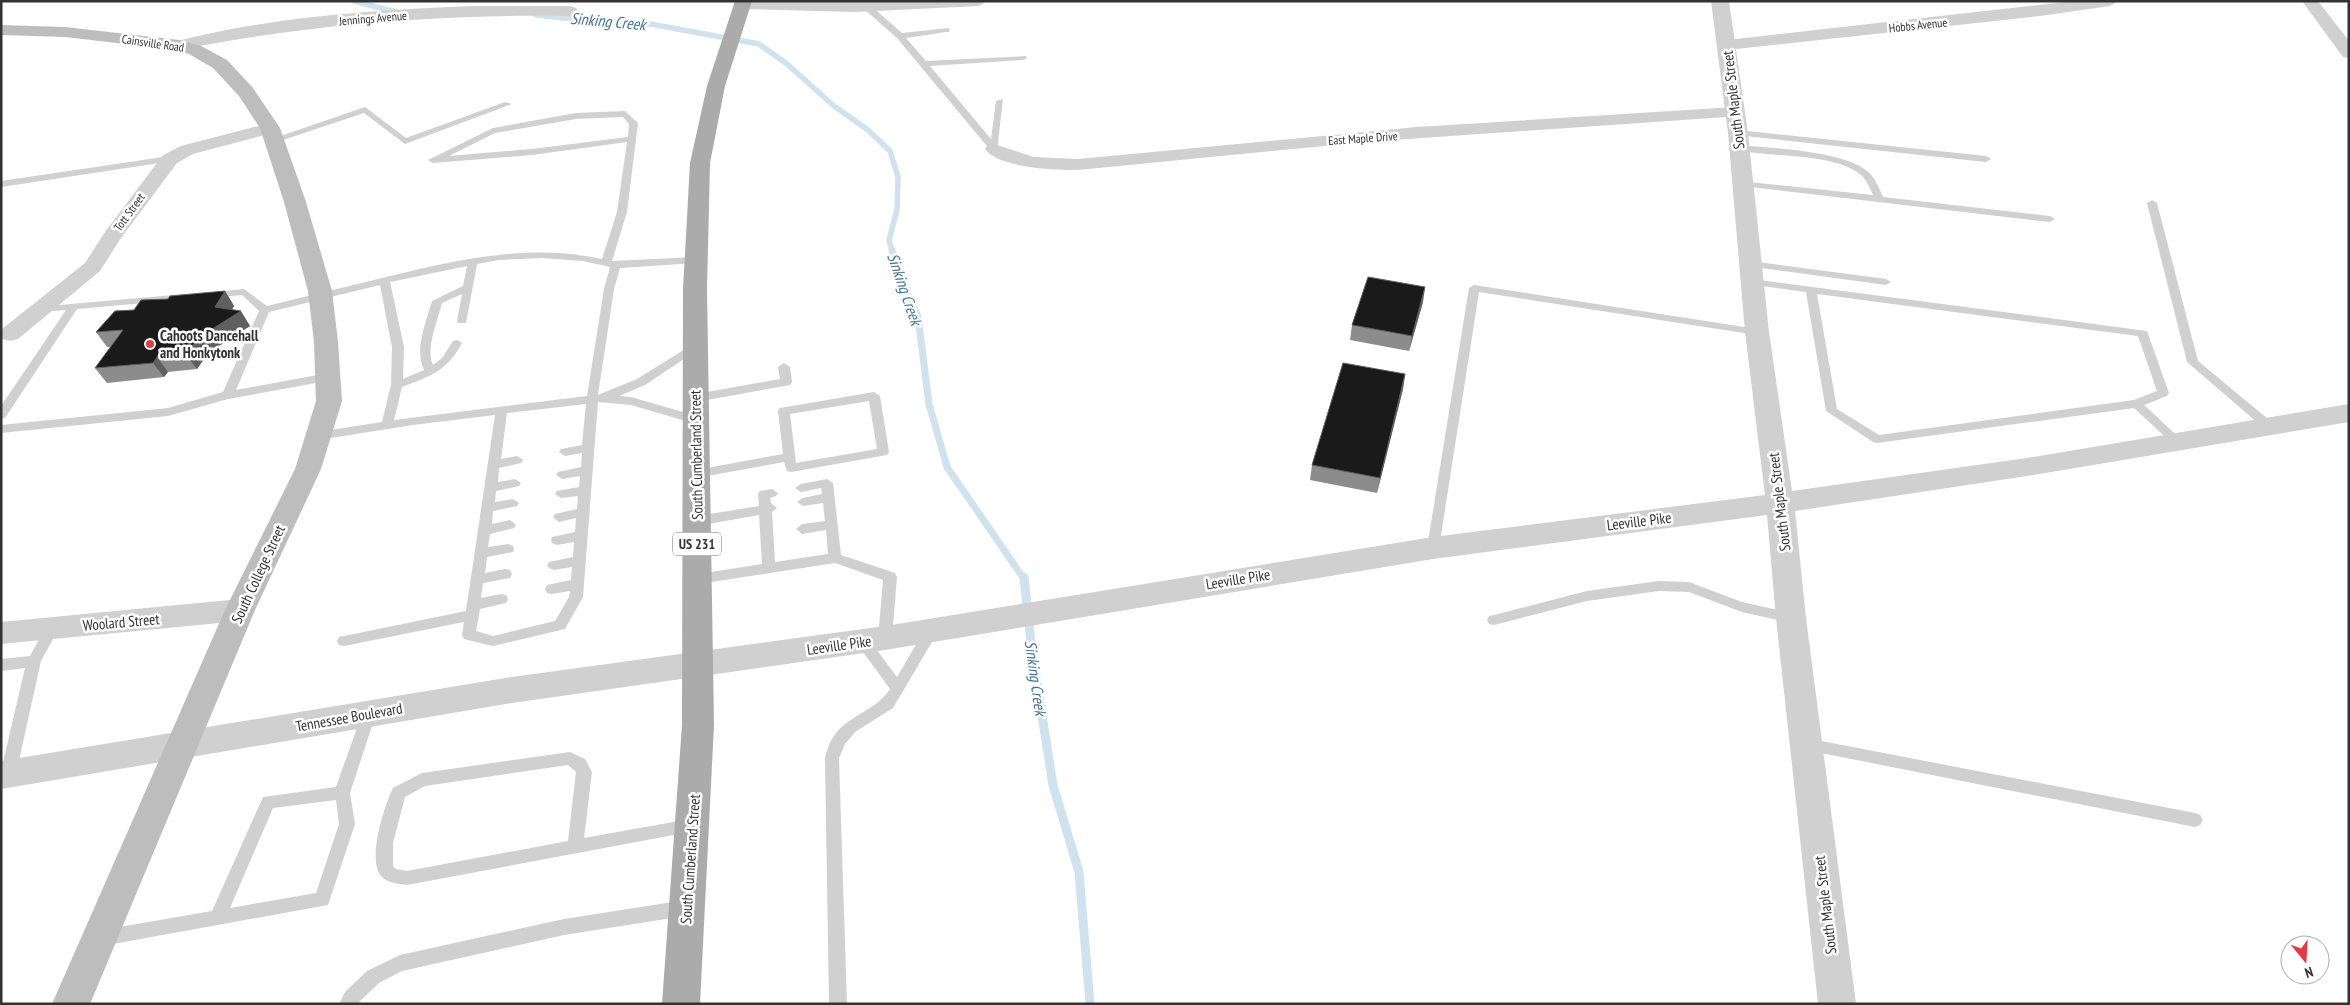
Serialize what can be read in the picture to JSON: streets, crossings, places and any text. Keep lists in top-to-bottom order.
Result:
{
  "streets": {
    "main road": [
      "Cainsville Road",
      "South Cumberland Street",
      "US 231",
      "South College Street"
    ],
    "street": [
      "Jennings Avenue",
      "Hobbs Avenue",
      "South Maple Street",
      "East Maple Drive",
      "Tott Street",
      "Leeville Pike",
      "Woolard Street",
      "Tennessee Boulevard"
    ]
  },
  "crossings": [
    ["Jennings Avenue", "Cainsville Road"],
    ["Hobbs Avenue", "South Maple Street"],
    ["Cainsville Road", "Tott Street"],
    ["Cainsville Road", "South College Street"],
    ["South Maple Street", "East Maple Drive"],
    ["South Maple Street", "Leeville Pike"],
    ["Tott Street", "South College Street"],
    ["South Cumberland Street", "Leeville Pike"],
    ["South Cumberland Street", "Tennessee Boulevard"],
    ["Leeville Pike", "Tennessee Boulevard"],
    ["South College Street", "Woolard Street"],
    ["South College Street", "Tennessee Boulevard"]
  ],
  "water": ["Sinking Creek"],
  "places": ["Cahoots Dancehall and Honkytonk"],
  "north": "bottom"
}
